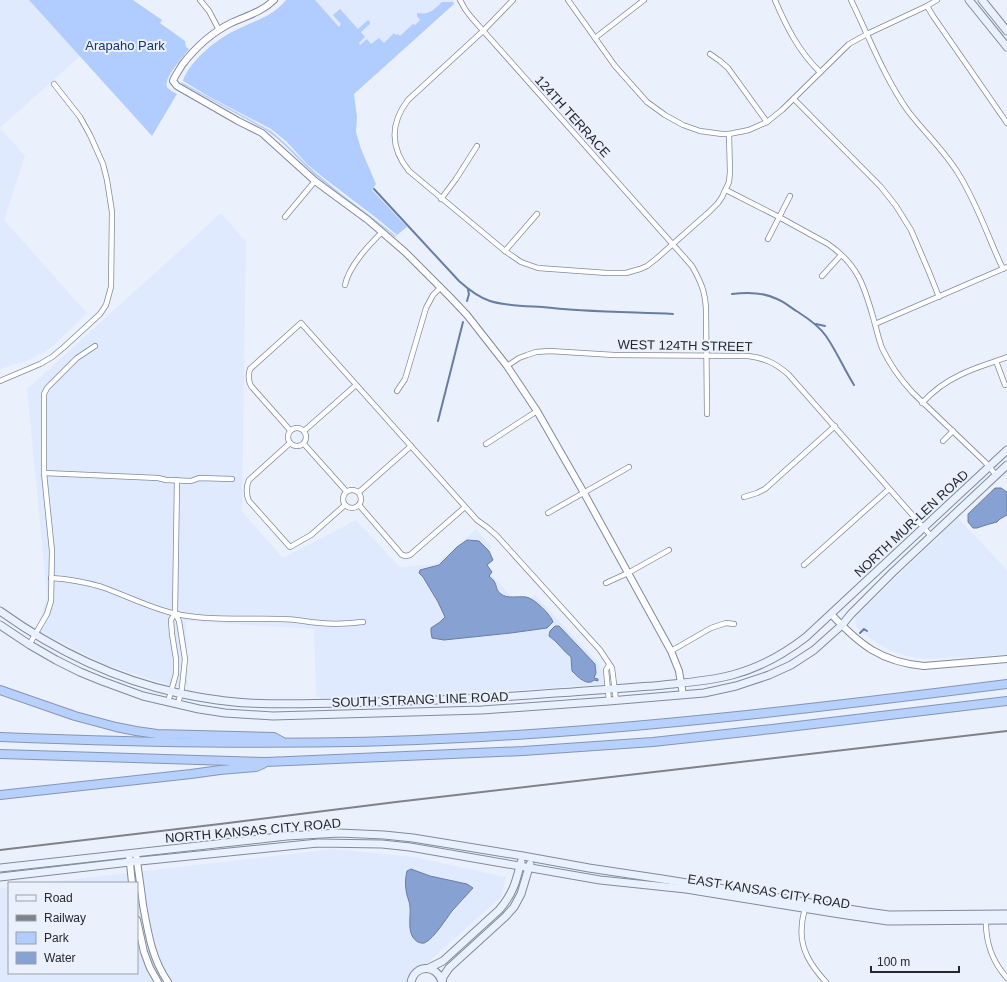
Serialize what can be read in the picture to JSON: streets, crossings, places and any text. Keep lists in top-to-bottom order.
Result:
{
  "streets": {
    "main road": [
      "NORTH MUR-LEN ROAD",
      "SOUTH STRANG LINE ROAD",
      "NORTH KANSAS CITY ROAD",
      "EAST KANSAS CITY ROAD"
    ],
    "street": ["124TH TERRACE", "WEST 124TH STREET"]
  },
  "crossings": [
    ["124TH TERRACE", "WEST 124TH STREET"],
    ["WEST 124TH STREET", "NORTH MUR-LEN ROAD"],
    ["NORTH MUR-LEN ROAD", "SOUTH STRANG LINE ROAD"],
    ["NORTH KANSAS CITY ROAD", "EAST KANSAS CITY ROAD"]
  ],
  "parks": ["Arapaho Park"],
  "legend": [
    "Road",
    "Railway",
    "Park",
    "Water"
  ],
  "scale_bar": "100 m"
}
